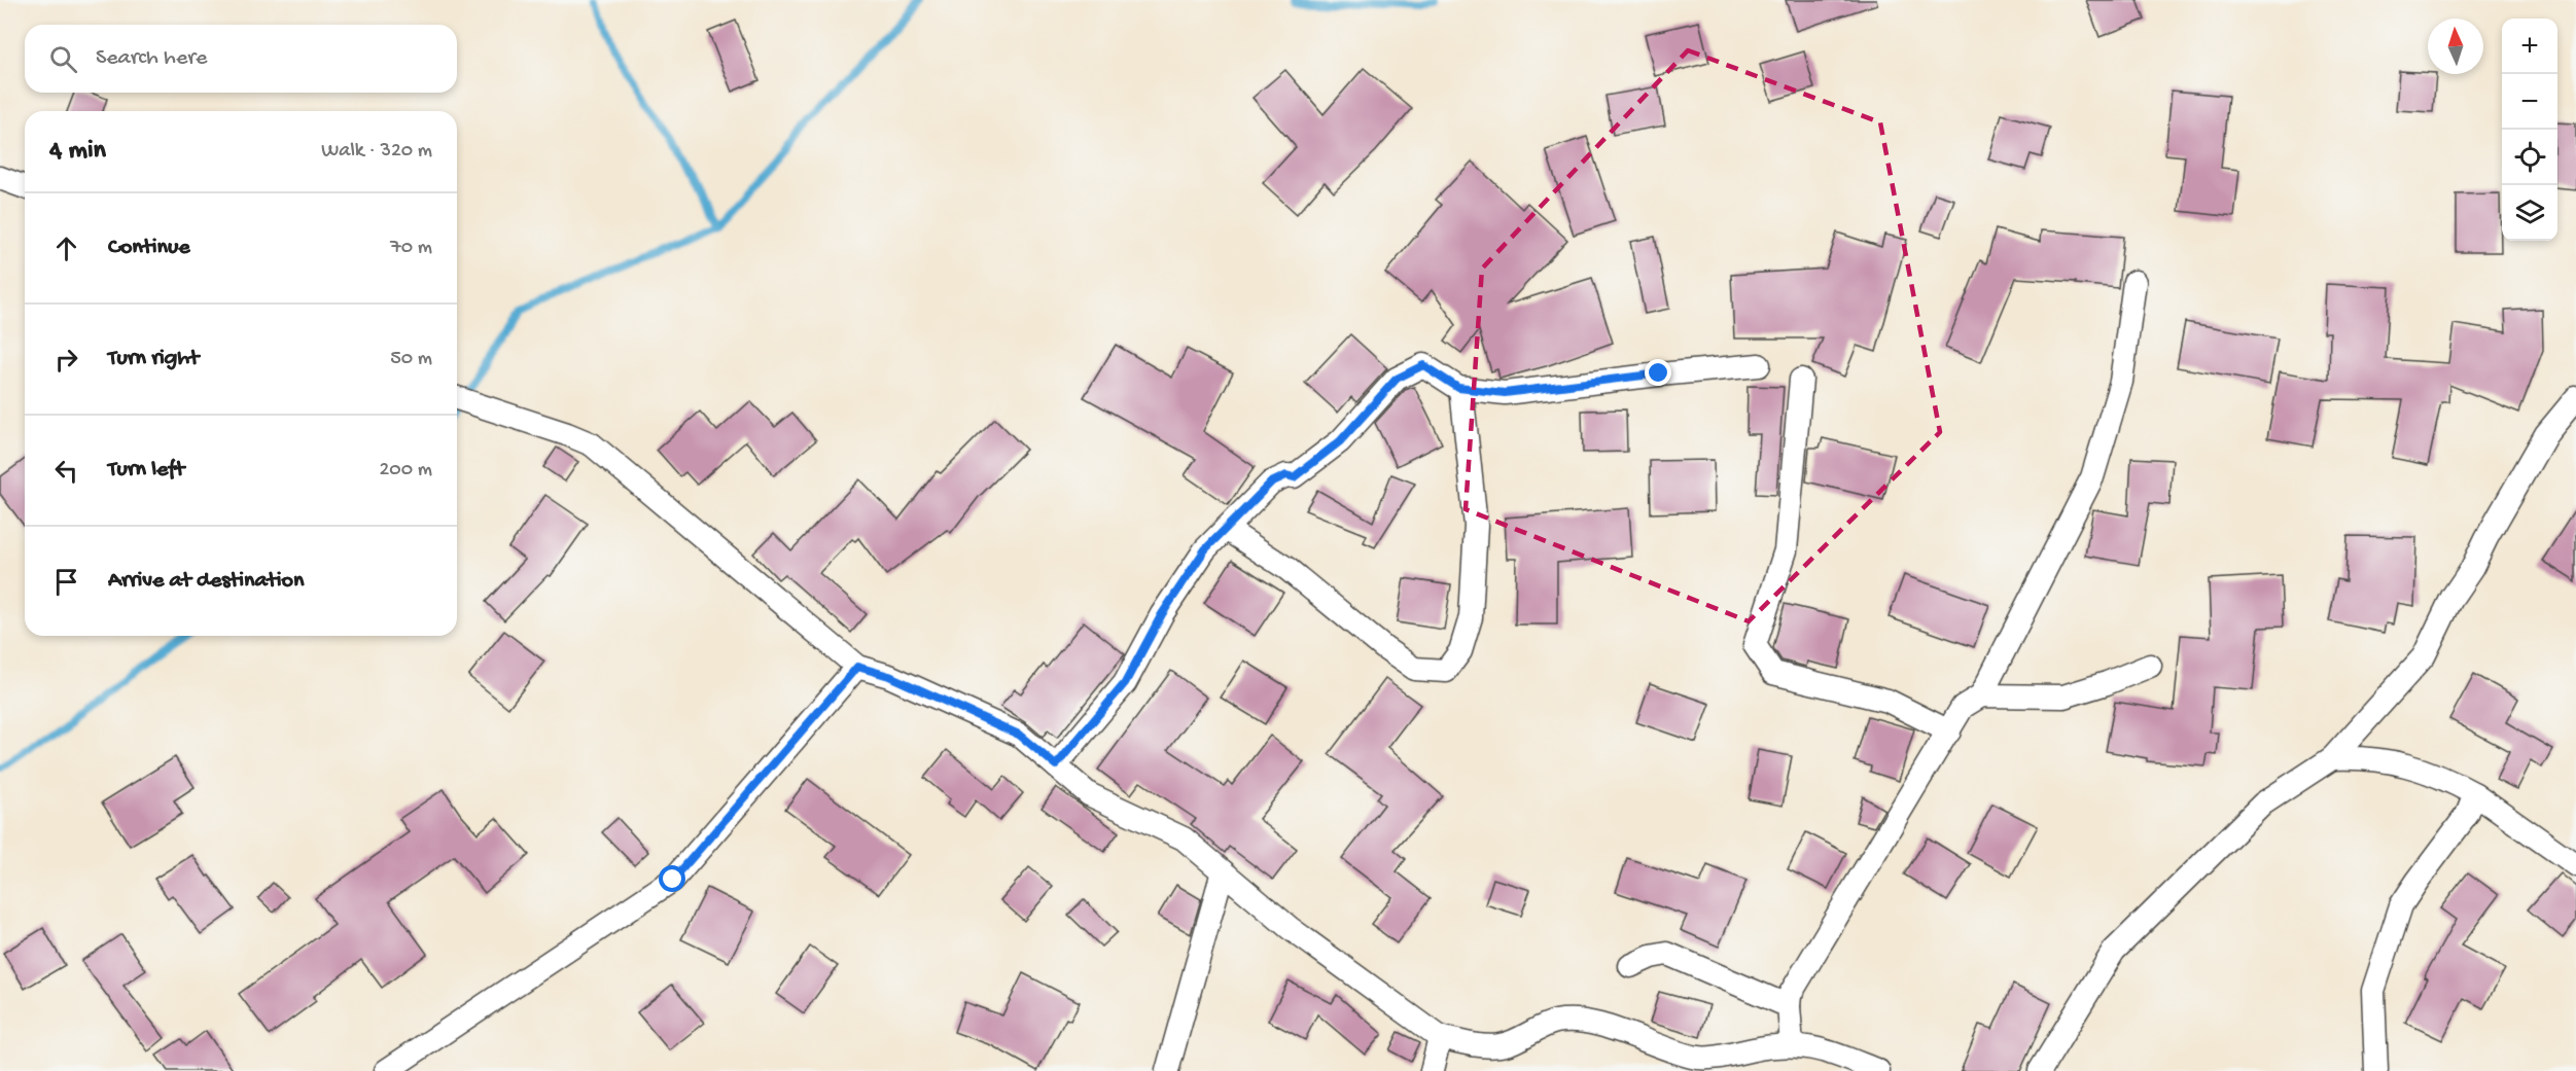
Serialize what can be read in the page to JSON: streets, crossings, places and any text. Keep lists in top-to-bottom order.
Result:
{
  "north": "top",
  "page": {
    "map_buttons": ["+", "−"],
    "search": "Search here",
    "heading": ["4 min", "Walk · 320 m"],
    "list": [
      ["Continue", "70 m"],
      ["Turn right", "50 m"],
      ["Turn left", "200 m"],
      "Arrive at destination"
    ]
  }
}
